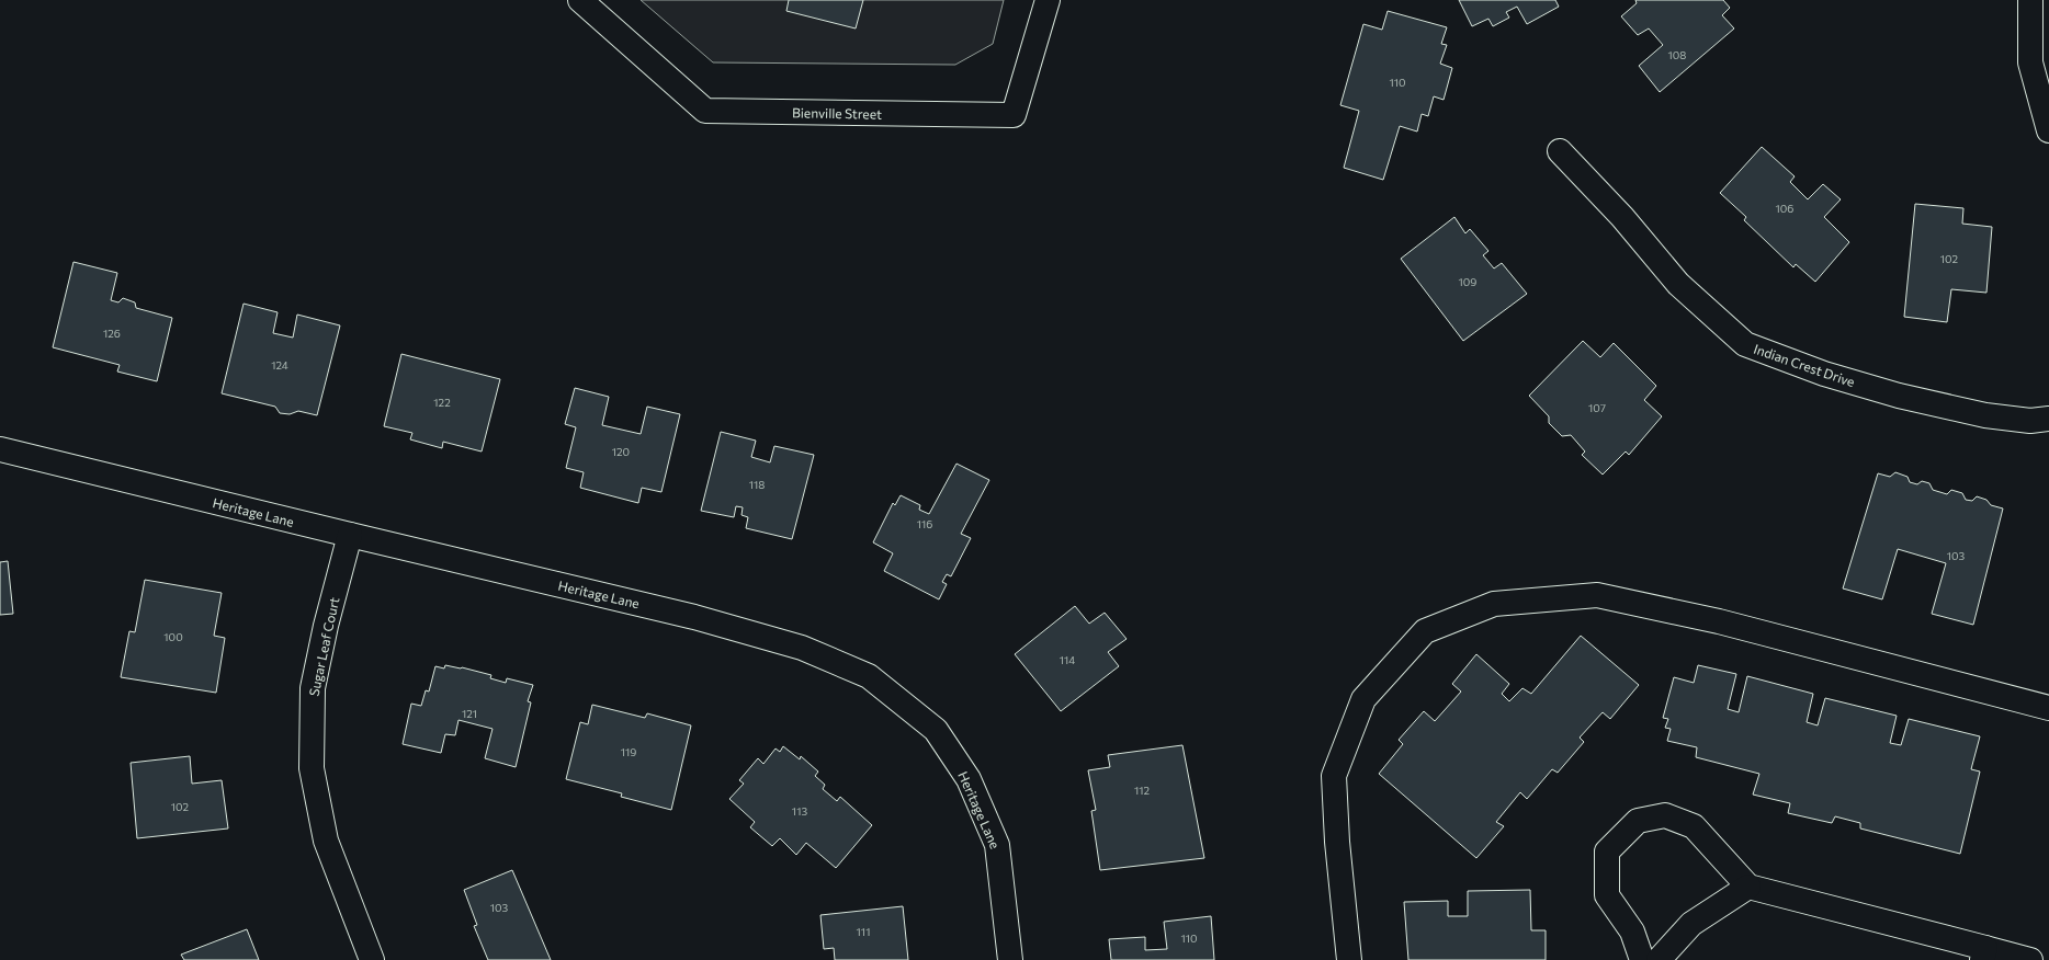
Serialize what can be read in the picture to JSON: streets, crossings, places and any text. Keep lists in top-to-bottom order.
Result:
{
  "streets": {
    "street": [
      "Bienville Street",
      "Indian Crest Drive",
      "Heritage Lane",
      "Sugar Leaf Court"
    ]
  },
  "crossings": [
    ["Heritage Lane", "Sugar Leaf Court"]
  ],
  "house_numbers": [
    "108",
    "110",
    "106",
    "102",
    "109",
    "126",
    "124",
    "122",
    "107",
    "120",
    "118",
    "116",
    "103",
    "100",
    "114",
    "121",
    "119",
    "112",
    "102",
    "113",
    "103",
    "111",
    "110"
  ]
}
